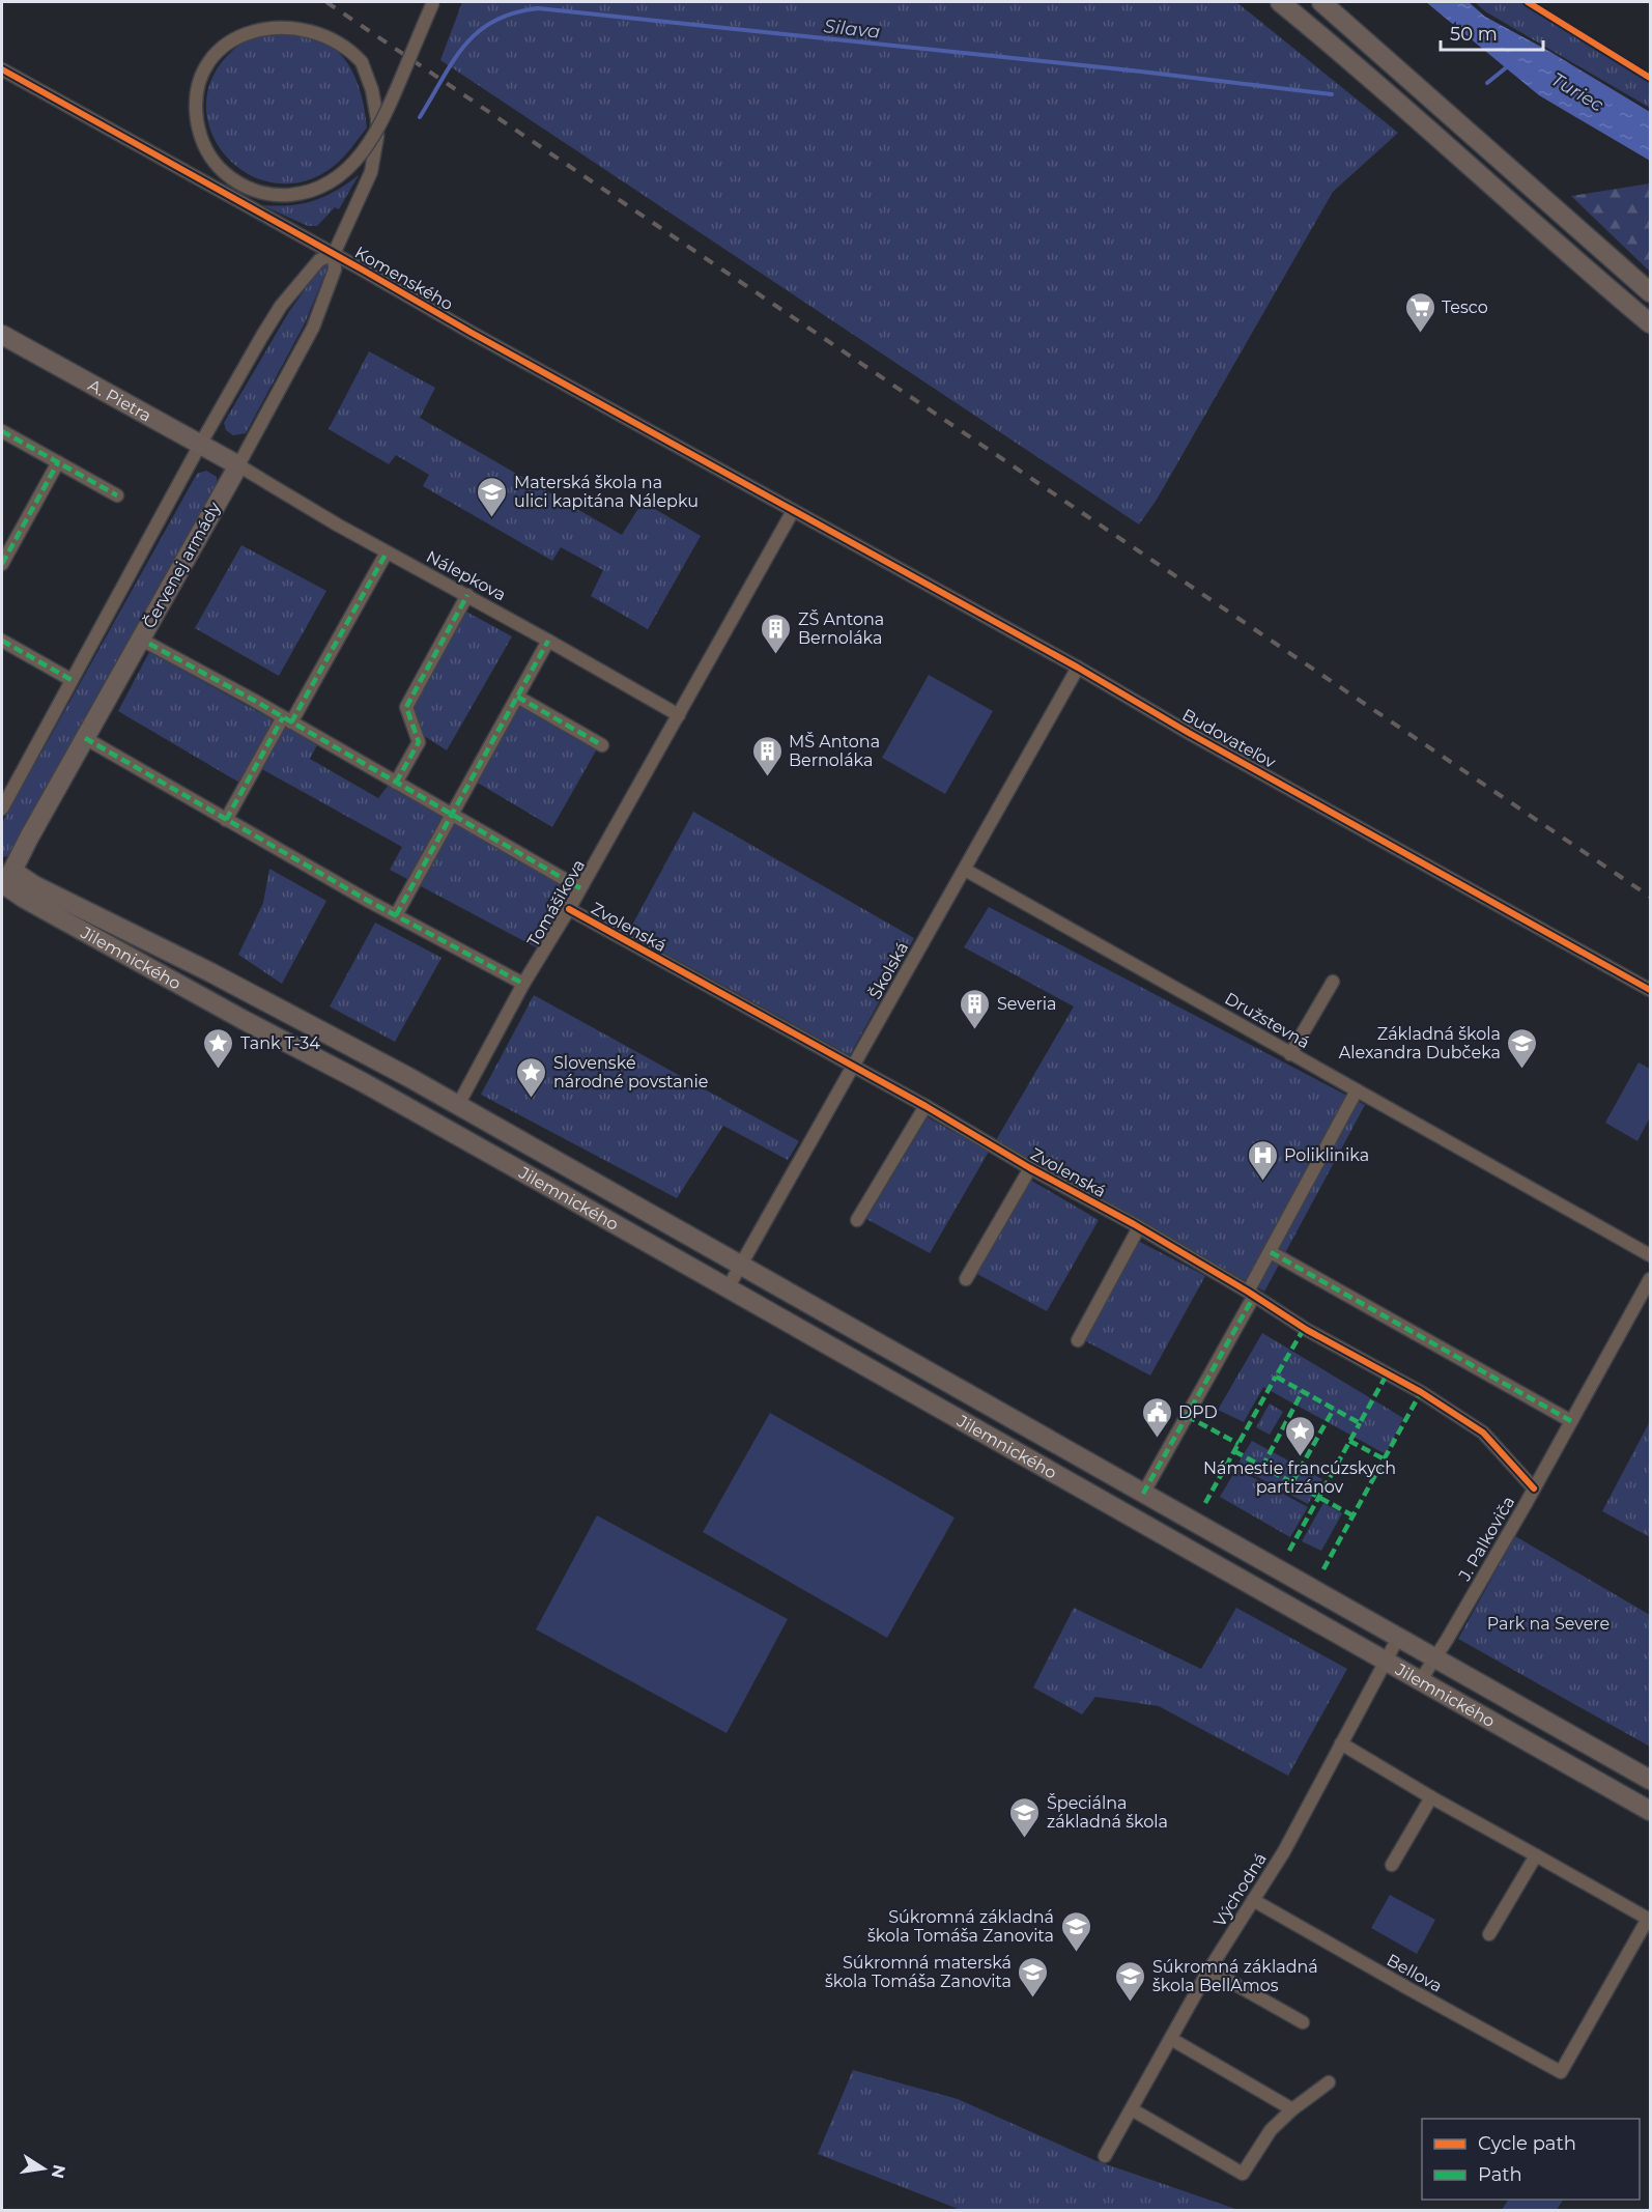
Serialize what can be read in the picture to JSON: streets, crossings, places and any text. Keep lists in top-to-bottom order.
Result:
{
  "streets": {
    "main road": ["A. Pietra", "Červenej armády", "Jilemnického"],
    "street": [
      "Komenského",
      "Nálepkova",
      "Budovateľov",
      "Tomášikova",
      "Zvolenská",
      "Školská",
      "Družstevná",
      "J. Palkoviča",
      "Východná",
      "Bellova"
    ]
  },
  "crossings": [
    ["Komenského", "Červenej armády"],
    ["Komenského", "Budovateľov"],
    ["Komenského", "Tomášikova"],
    ["A. Pietra", "Červenej armády"],
    ["A. Pietra", "Nálepkova"],
    ["Červenej armády", "Nálepkova"],
    ["Červenej armády", "Jilemnického"],
    ["Nálepkova", "Tomášikova"],
    ["Budovateľov", "Tomášikova"],
    ["Budovateľov", "Školská"],
    ["Tomášikova", "Zvolenská"],
    ["Tomášikova", "Jilemnického"],
    ["Zvolenská", "Školská"],
    ["Zvolenská", "J. Palkoviča"],
    ["Jilemnického", "Školská"],
    ["Jilemnického", "J. Palkoviča"],
    ["Jilemnického", "Východná"],
    ["Školská", "Družstevná"],
    ["Východná", "Bellova"]
  ],
  "water": ["Silava", "Turiec"],
  "parks": ["Park na Severe"],
  "places": {
    "supermarket": ["Tesco"],
    "school or university": [
      "Materská škola na ulici kapitána Nálepku",
      "Základná škola Alexandra Dubčeka",
      "Špeciálna základná škola",
      "Súkromná základná škola Tomáša Zanovita",
      "Súkromná materská škola Tomáša Zanovita",
      "Súkromná základná škola BellAmos"
    ],
    "building": ["ZŠ Antona Bernoláka", "MŠ Antona Bernoláka", "Severia"],
    "place": ["Tank T-34", "Slovenské národné povstanie", "Námestie francúzskych partizánov"],
    "hospital": ["Poliklinika"],
    "public building": ["DPD"]
  },
  "legend": ["Cycle path", "Path"],
  "scale_bar": "50 m",
  "north": "right"
}
